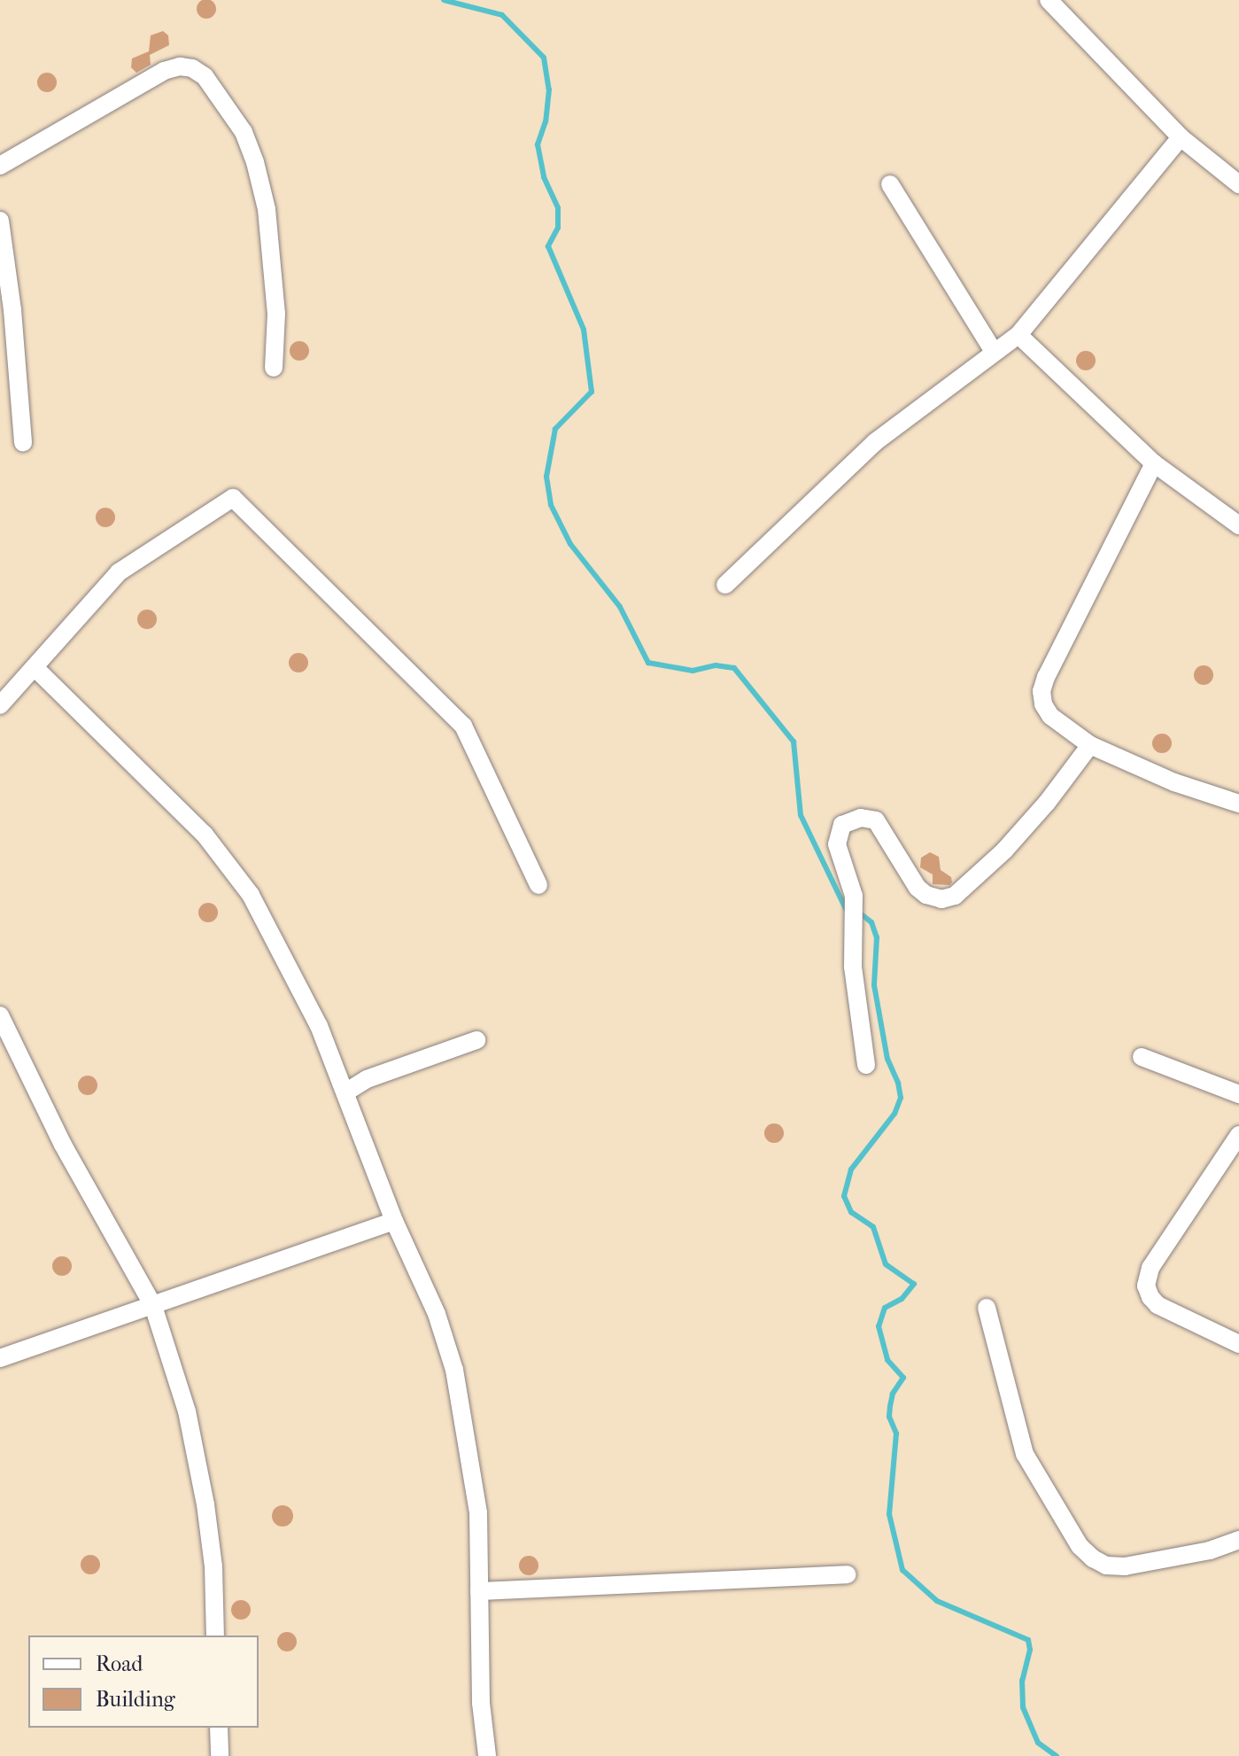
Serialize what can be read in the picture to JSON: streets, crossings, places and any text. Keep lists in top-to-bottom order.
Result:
{
  "legend": ["Road", "Building"]
}
